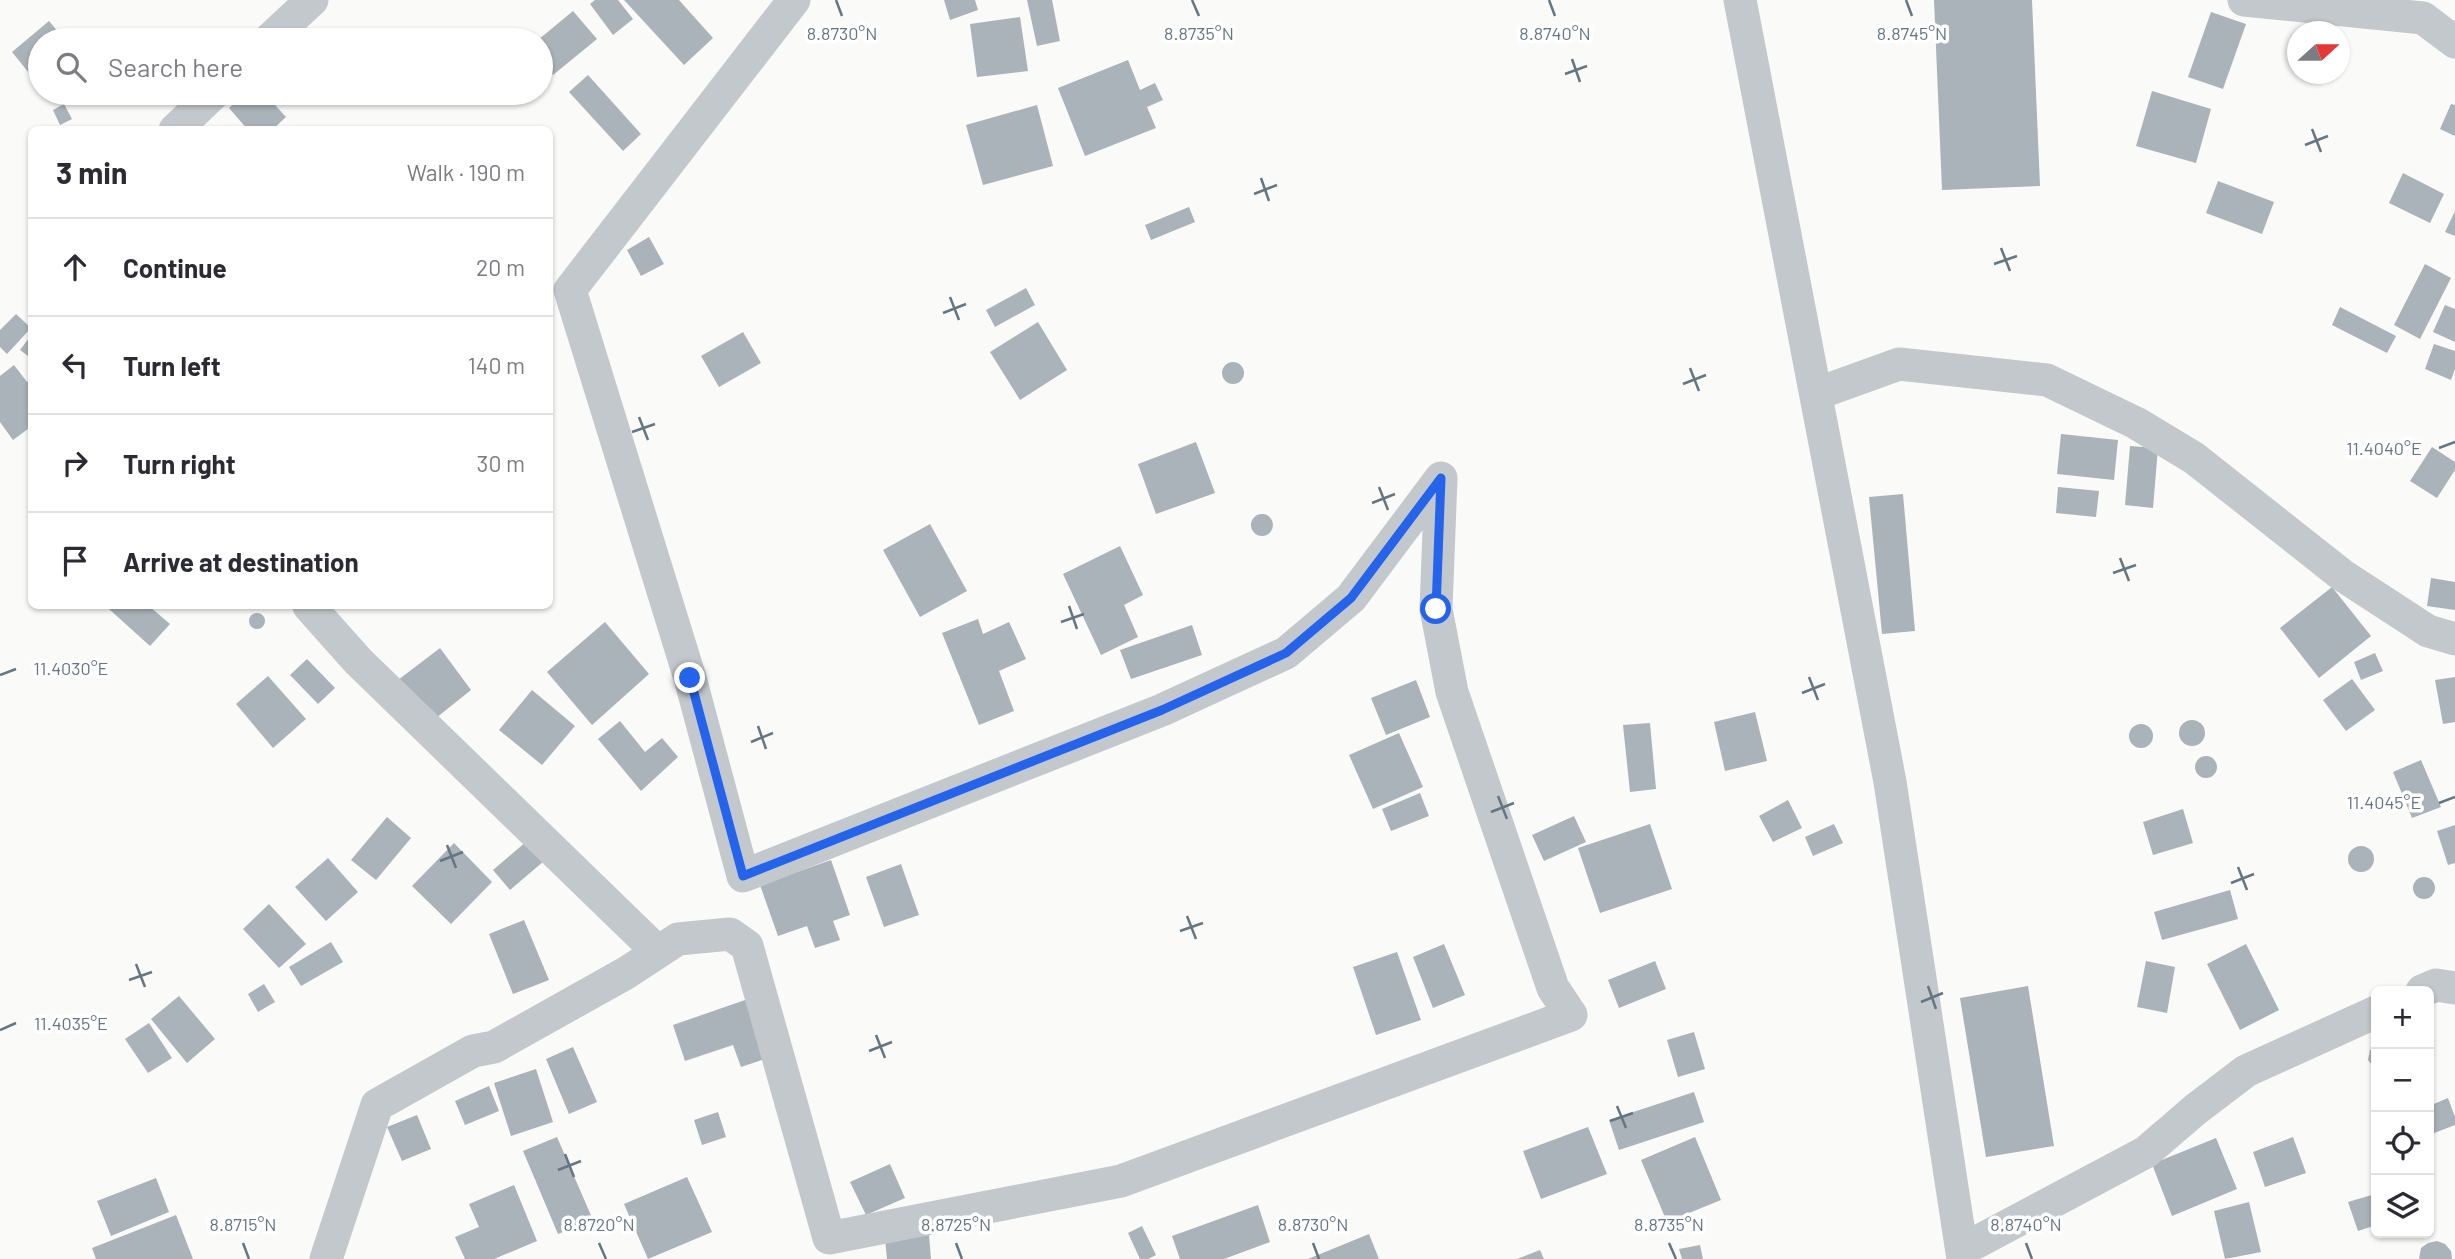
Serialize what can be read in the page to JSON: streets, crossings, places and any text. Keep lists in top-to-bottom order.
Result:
{
  "north": "right",
  "page": {
    "search": "Search here",
    "heading": ["3 min", "Walk · 190 m"],
    "list": [
      ["Continue", "20 m"],
      ["Turn left", "140 m"],
      ["Turn right", "30 m"],
      "Arrive at destination"
    ],
    "map_buttons": ["+", "−"]
  },
  "coordinates": [
    "8.8740°N",
    "8.8730°N",
    "8.8735°N",
    "8.8745°N",
    "11.4040°E",
    "11.4030°E",
    "11.4045°E",
    "11.4035°E",
    "8.8715°N",
    "8.8720°N",
    "8.8725°N"
  ]
}
